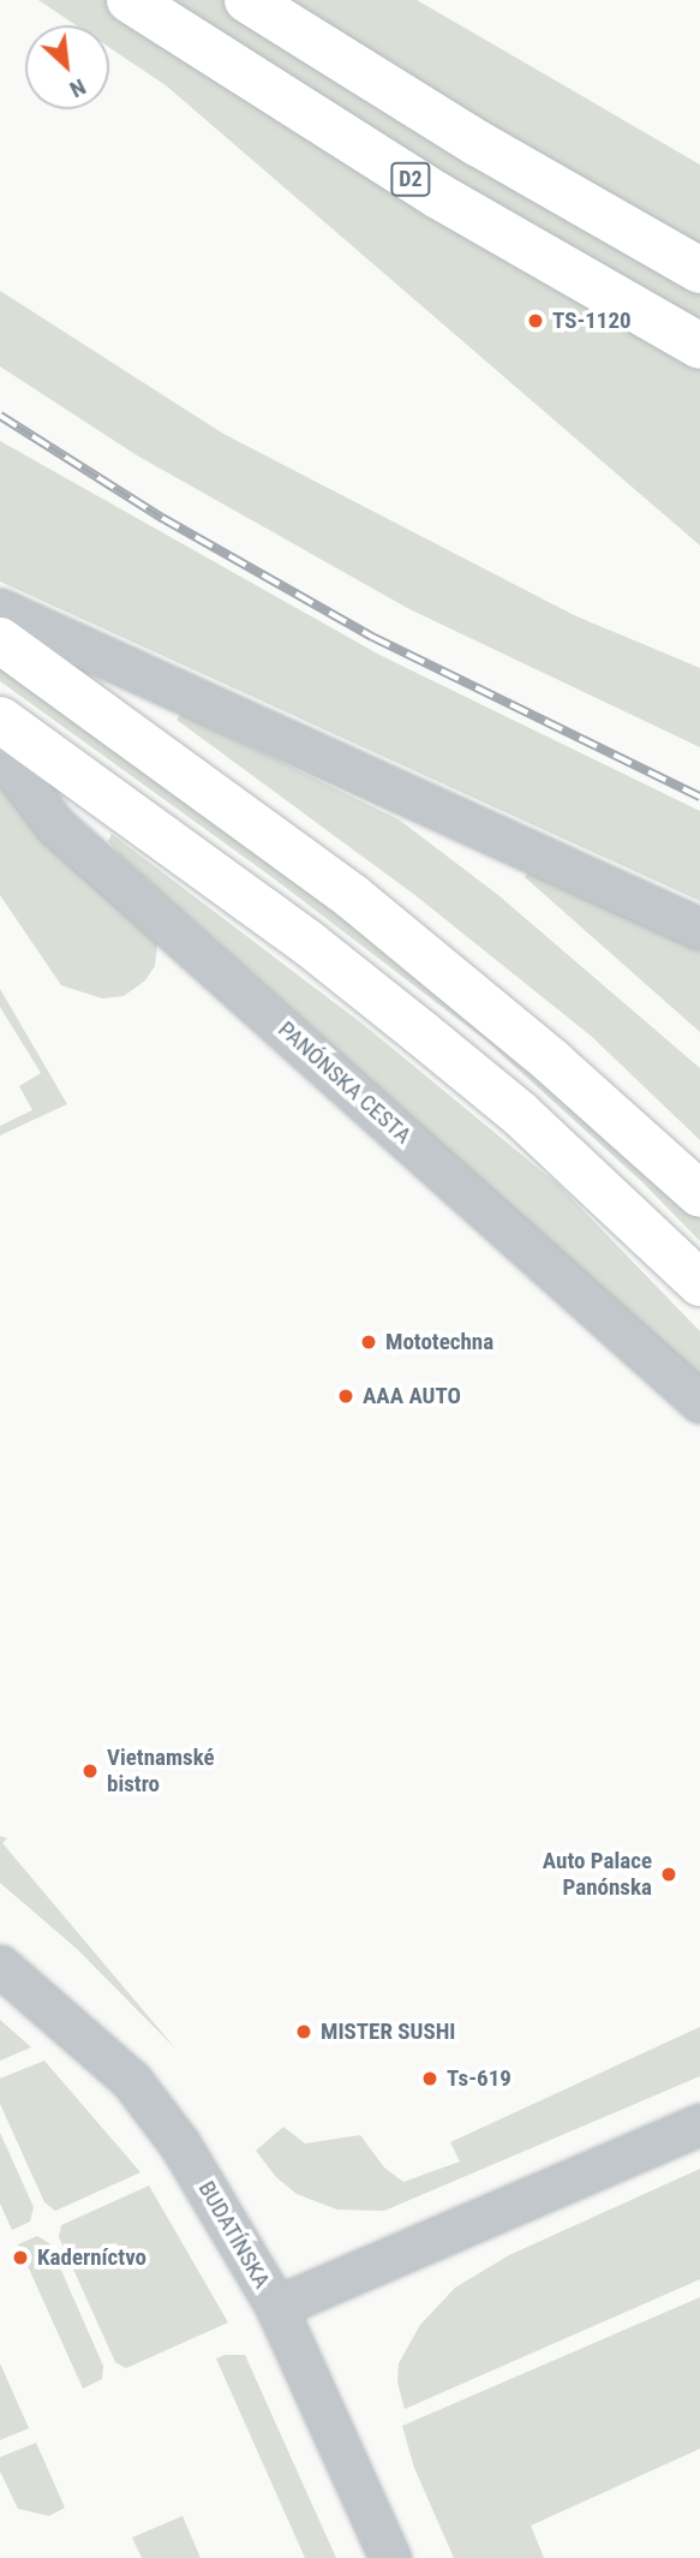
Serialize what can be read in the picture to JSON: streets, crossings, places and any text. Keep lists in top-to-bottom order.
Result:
{
  "streets": {
    "main road": ["D2"],
    "street": ["PANÓNSKA CESTA", "BUDATÍNSKA"]
  },
  "places": [
    "TS-1120",
    "Mototechna",
    "AAA AUTO",
    "Vietnamské bistro",
    "Auto Palace Panónska",
    "MISTER SUSHI",
    "Ts-619",
    "Kaderníctvo"
  ],
  "north": "bottom right"
}
